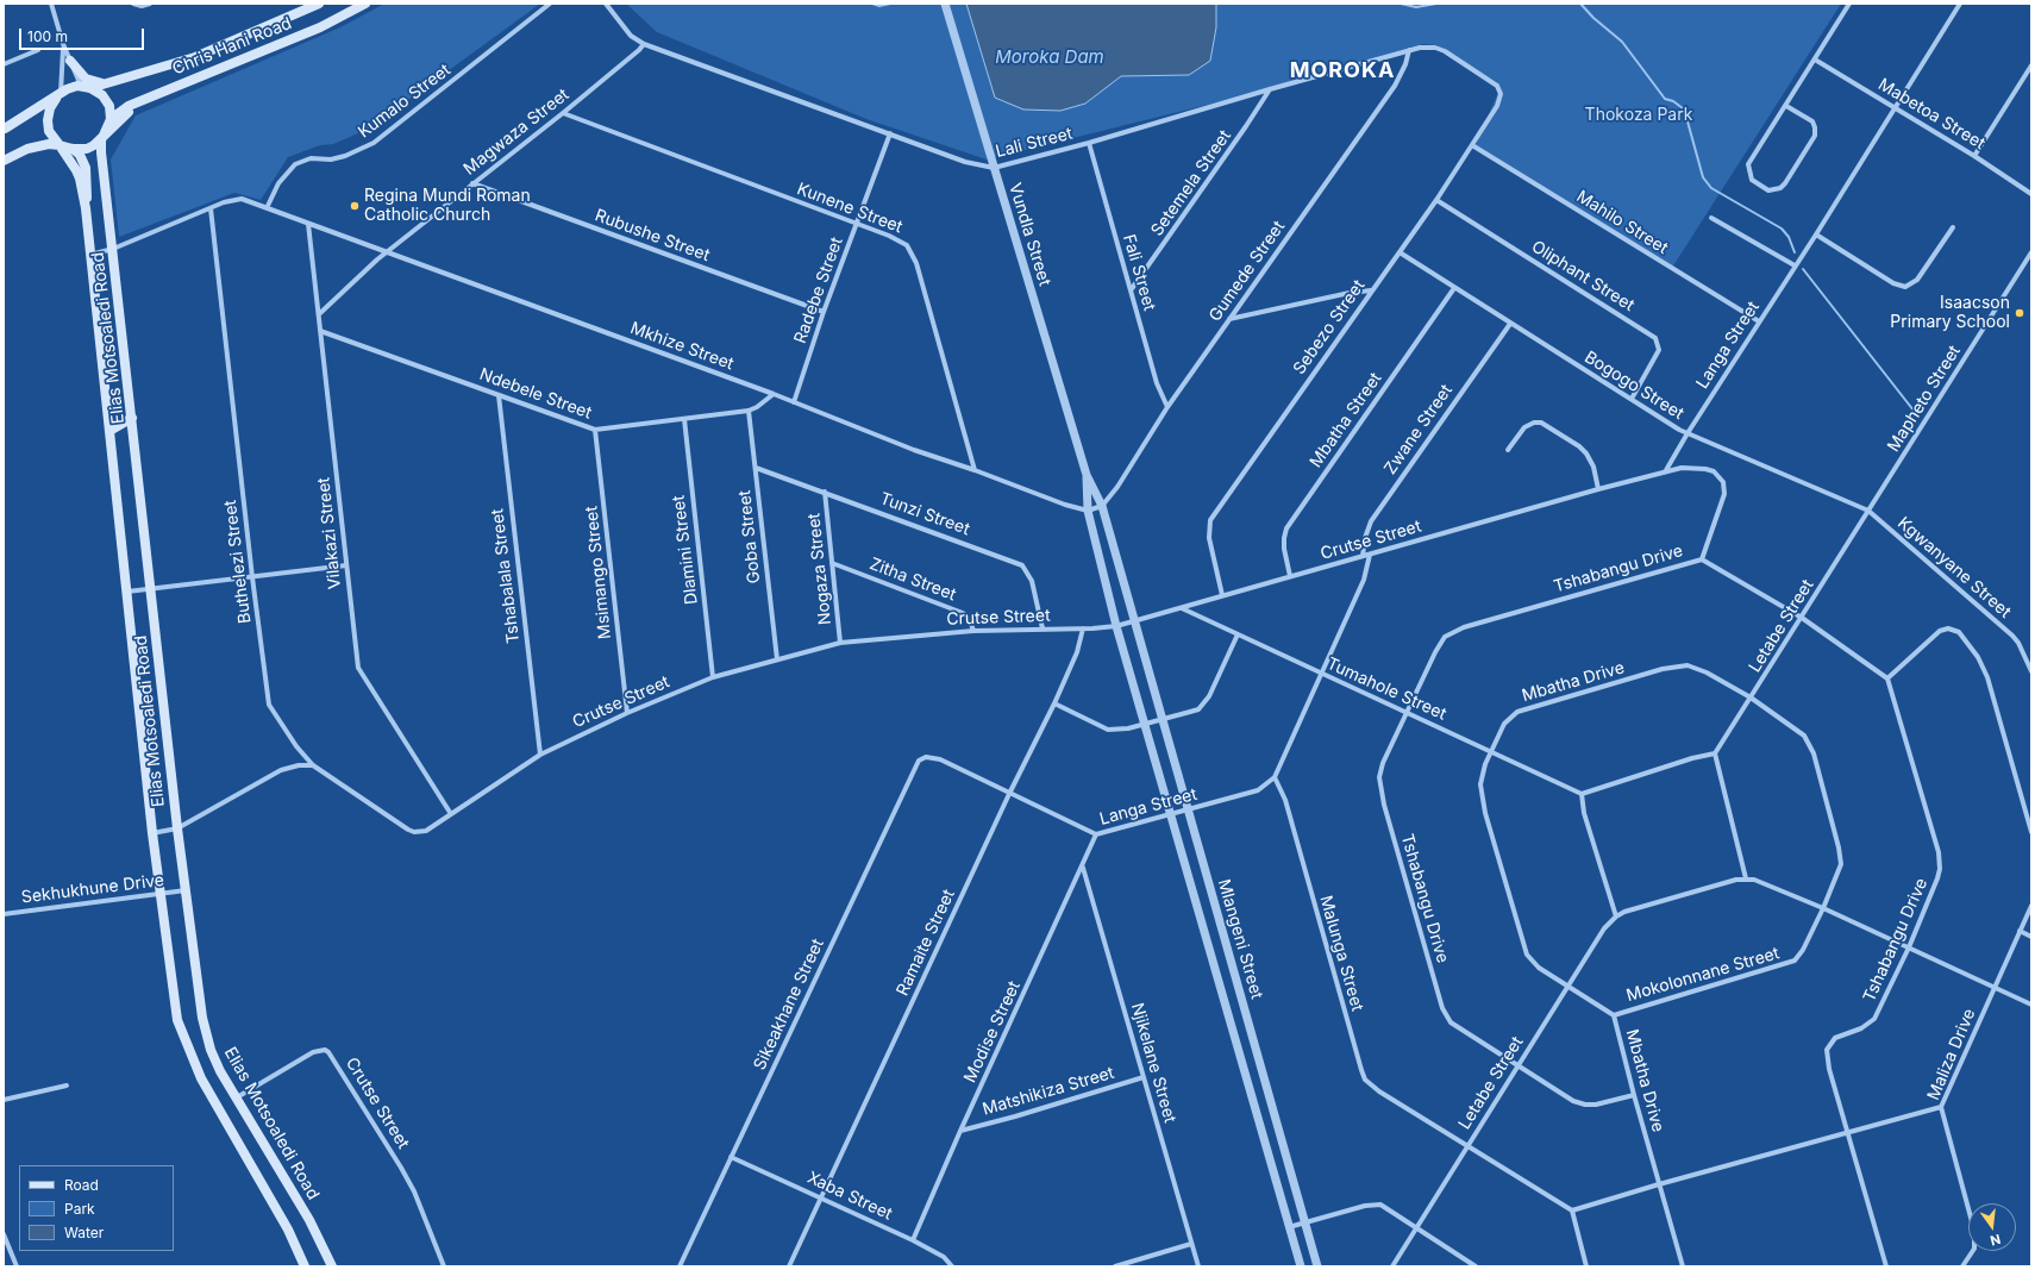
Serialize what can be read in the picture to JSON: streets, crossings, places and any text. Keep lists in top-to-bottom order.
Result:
{
  "streets": {
    "main road": ["Chris Hani Road", "Elias Motsoaledi Road"],
    "street": [
      "Kumalo Street",
      "Mabetoa Street",
      "Magwaza Street",
      "Lali Street",
      "Setemela Street",
      "Kunene Street",
      "Mahilo Street",
      "Vundla Street",
      "Rubushe Street",
      "Gumede Street",
      "Fali Street",
      "Oliphant Street",
      "Radebe Street",
      "Sebezo Street",
      "Langa Street",
      "Mkhize Street",
      "Bogogo Street",
      "Ndebele Street",
      "Mapheto Street",
      "Mbatha Street",
      "Zwane Street",
      "Tunzi Street",
      "Vilakazi Street",
      "Goba Street",
      "Crutse Street",
      "Dlamini Street",
      "Buthelezi Street",
      "Kgwanyane Street",
      "Nogaza Street",
      "Tshabangu Drive",
      "Msimango Street",
      "Tshabalala Street",
      "Zitha Street",
      "Letabe Street",
      "Mbatha Drive",
      "Tumahole Street",
      "Sekhukhune Drive",
      "Mlangeni Street",
      "Ramaite Street",
      "Malunga Street",
      "Mokolonnane Street",
      "Sikeakhane Street",
      "Modise Street",
      "Maliza Drive",
      "Njikelane Street",
      "Matshikiza Street",
      "Xaba Street"
    ]
  },
  "crossings": [
    ["Chris Hani Road", "Elias Motsoaledi Road"],
    ["Kumalo Street", "Mkhize Street"],
    ["Mabetoa Street", "Langa Street"],
    ["Magwaza Street", "Lali Street"],
    ["Magwaza Street", "Kunene Street"],
    ["Magwaza Street", "Rubushe Street"],
    ["Magwaza Street", "Mkhize Street"],
    ["Magwaza Street", "Vilakazi Street"],
    ["Lali Street", "Setemela Street"],
    ["Lali Street", "Vundla Street"],
    ["Lali Street", "Gumede Street"],
    ["Lali Street", "Fali Street"],
    ["Lali Street", "Radebe Street"],
    ["Lali Street", "Sebezo Street"],
    ["Setemela Street", "Fali Street"],
    ["Kunene Street", "Radebe Street"],
    ["Kunene Street", "Mkhize Street"],
    ["Mahilo Street", "Sebezo Street"],
    ["Mahilo Street", "Langa Street"],
    ["Vundla Street", "Gumede Street"],
    ["Vundla Street", "Mkhize Street"],
    ["Vundla Street", "Crutse Street"],
    ["Vundla Street", "Mlangeni Street"],
    ["Rubushe Street", "Radebe Street"],
    ["Gumede Street", "Fali Street"],
    ["Oliphant Street", "Sebezo Street"],
    ["Oliphant Street", "Bogogo Street"],
    ["Radebe Street", "Mkhize Street"],
    ["Sebezo Street", "Bogogo Street"],
    ["Sebezo Street", "Crutse Street"],
    ["Elias Motsoaledi Road", "Crutse Street"],
    ["Elias Motsoaledi Road", "Sekhukhune Drive"],
    ["Langa Street", "Bogogo Street"],
    ["Langa Street", "Crutse Street"],
    ["Langa Street", "Mlangeni Street"],
    ["Langa Street", "Ramaite Street"],
    ["Langa Street", "Malunga Street"],
    ["Langa Street", "Sikeakhane Street"],
    ["Langa Street", "Modise Street"],
    ["Mkhize Street", "Ndebele Street"],
    ["Mkhize Street", "Vilakazi Street"],
    ["Bogogo Street", "Mapheto Street"],
    ["Bogogo Street", "Mbatha Street"],
    ["Bogogo Street", "Zwane Street"],
    ["Bogogo Street", "Kgwanyane Street"],
    ["Bogogo Street", "Letabe Street"],
    ["Ndebele Street", "Vilakazi Street"],
    ["Ndebele Street", "Goba Street"],
    ["Ndebele Street", "Dlamini Street"],
    ["Ndebele Street", "Msimango Street"],
    ["Ndebele Street", "Tshabalala Street"],
    ["Mapheto Street", "Kgwanyane Street"],
    ["Mapheto Street", "Letabe Street"],
    ["Mbatha Street", "Crutse Street"],
    ["Zwane Street", "Crutse Street"],
    ["Tunzi Street", "Goba Street"],
    ["Tunzi Street", "Crutse Street"],
    ["Tunzi Street", "Nogaza Street"],
    ["Vilakazi Street", "Crutse Street"],
    ["Goba Street", "Crutse Street"],
    ["Crutse Street", "Dlamini Street"],
    ["Crutse Street", "Buthelezi Street"],
    ["Crutse Street", "Nogaza Street"],
    ["Crutse Street", "Tshabangu Drive"],
    ["Crutse Street", "Msimango Street"],
    ["Crutse Street", "Tshabalala Street"],
    ["Crutse Street", "Zitha Street"],
    ["Crutse Street", "Tumahole Street"],
    ["Crutse Street", "Mlangeni Street"],
    ["Crutse Street", "Ramaite Street"],
    ["Kgwanyane Street", "Letabe Street"],
    ["Nogaza Street", "Zitha Street"],
    ["Tshabangu Drive", "Letabe Street"],
    ["Tshabangu Drive", "Mbatha Drive"],
    ["Tshabangu Drive", "Tumahole Street"],
    ["Letabe Street", "Mbatha Drive"],
    ["Letabe Street", "Malunga Street"],
    ["Mbatha Drive", "Tumahole Street"],
    ["Mbatha Drive", "Mokolonnane Street"],
    ["Ramaite Street", "Xaba Street"],
    ["Sikeakhane Street", "Xaba Street"],
    ["Modise Street", "Njikelane Street"],
    ["Modise Street", "Matshikiza Street"],
    ["Modise Street", "Xaba Street"],
    ["Njikelane Street", "Matshikiza Street"]
  ],
  "districts": ["MOROKA"],
  "water": ["Moroka Dam"],
  "parks": ["Thokoza Park"],
  "places": ["Regina Mundi Roman Catholic Church", "Isaacson Primary School"],
  "legend": ["Road", "Park", "Water"],
  "scale_bar": "100 m",
  "north": "bottom"
}
